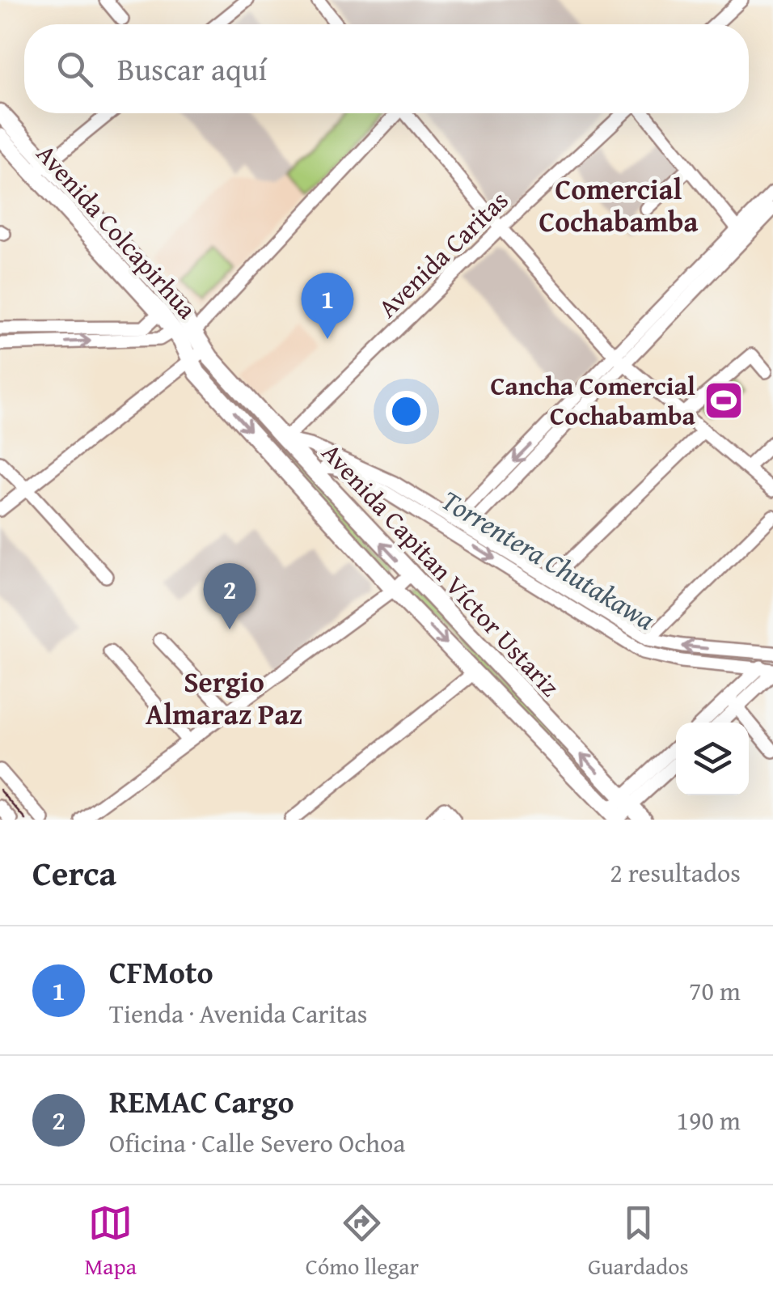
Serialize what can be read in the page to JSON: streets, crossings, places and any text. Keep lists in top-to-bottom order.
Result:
{
  "streets": {
    "main road": ["Avenida Colcapirhua", "Avenida Capitan Víctor Ustariz"],
    "street": ["Avenida Caritas"]
  },
  "crossings": [
    ["Avenida Colcapirhua", "Avenida Capitan Víctor Ustariz"],
    ["Avenida Caritas", "Avenida Capitan Víctor Ustariz"]
  ],
  "districts": ["Comercial Cochabamba", "Sergio Almaraz Paz"],
  "water": ["Torrentera Chutakawa"],
  "places": {
    "sports": ["Cancha Comercial Cochabamba"]
  },
  "page": {
    "search": "Buscar aquí",
    "pins": ["1", "2"],
    "heading": ["Cerca", "2 resultados"],
    "list": [
      {
        "mark": "1",
        "name": "CFMoto",
        "note": "Tienda · Avenida Caritas",
        "value": "70 m"
      },
      {
        "mark": "2",
        "name": "REMAC Cargo",
        "note": "Oficina · Calle Severo Ochoa",
        "value": "190 m"
      }
    ],
    "nav": ["Mapa", "Cómo llegar", "Guardados"]
  }
}
